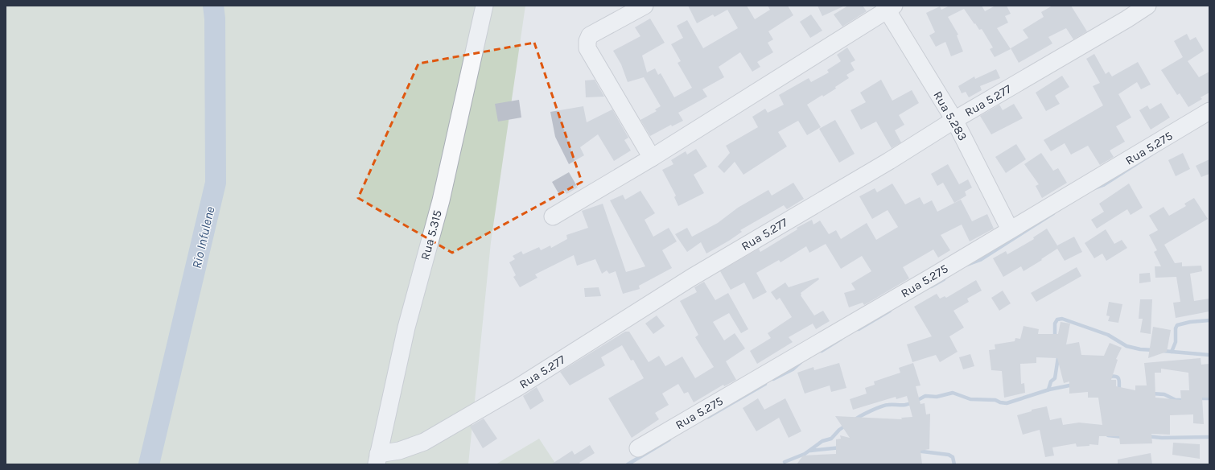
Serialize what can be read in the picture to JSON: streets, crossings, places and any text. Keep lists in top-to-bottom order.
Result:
{
  "streets": {
    "street": [
      "Rua 5.277",
      "Rua 5.283",
      "Rua 5.275",
      "Rua 5.315"
    ]
  },
  "crossings": [
    ["Rua 5.277", "Rua 5.283"],
    ["Rua 5.277", "Rua 5.315"],
    ["Rua 5.283", "Rua 5.275"]
  ],
  "water": ["Rio Infulene"]
}
